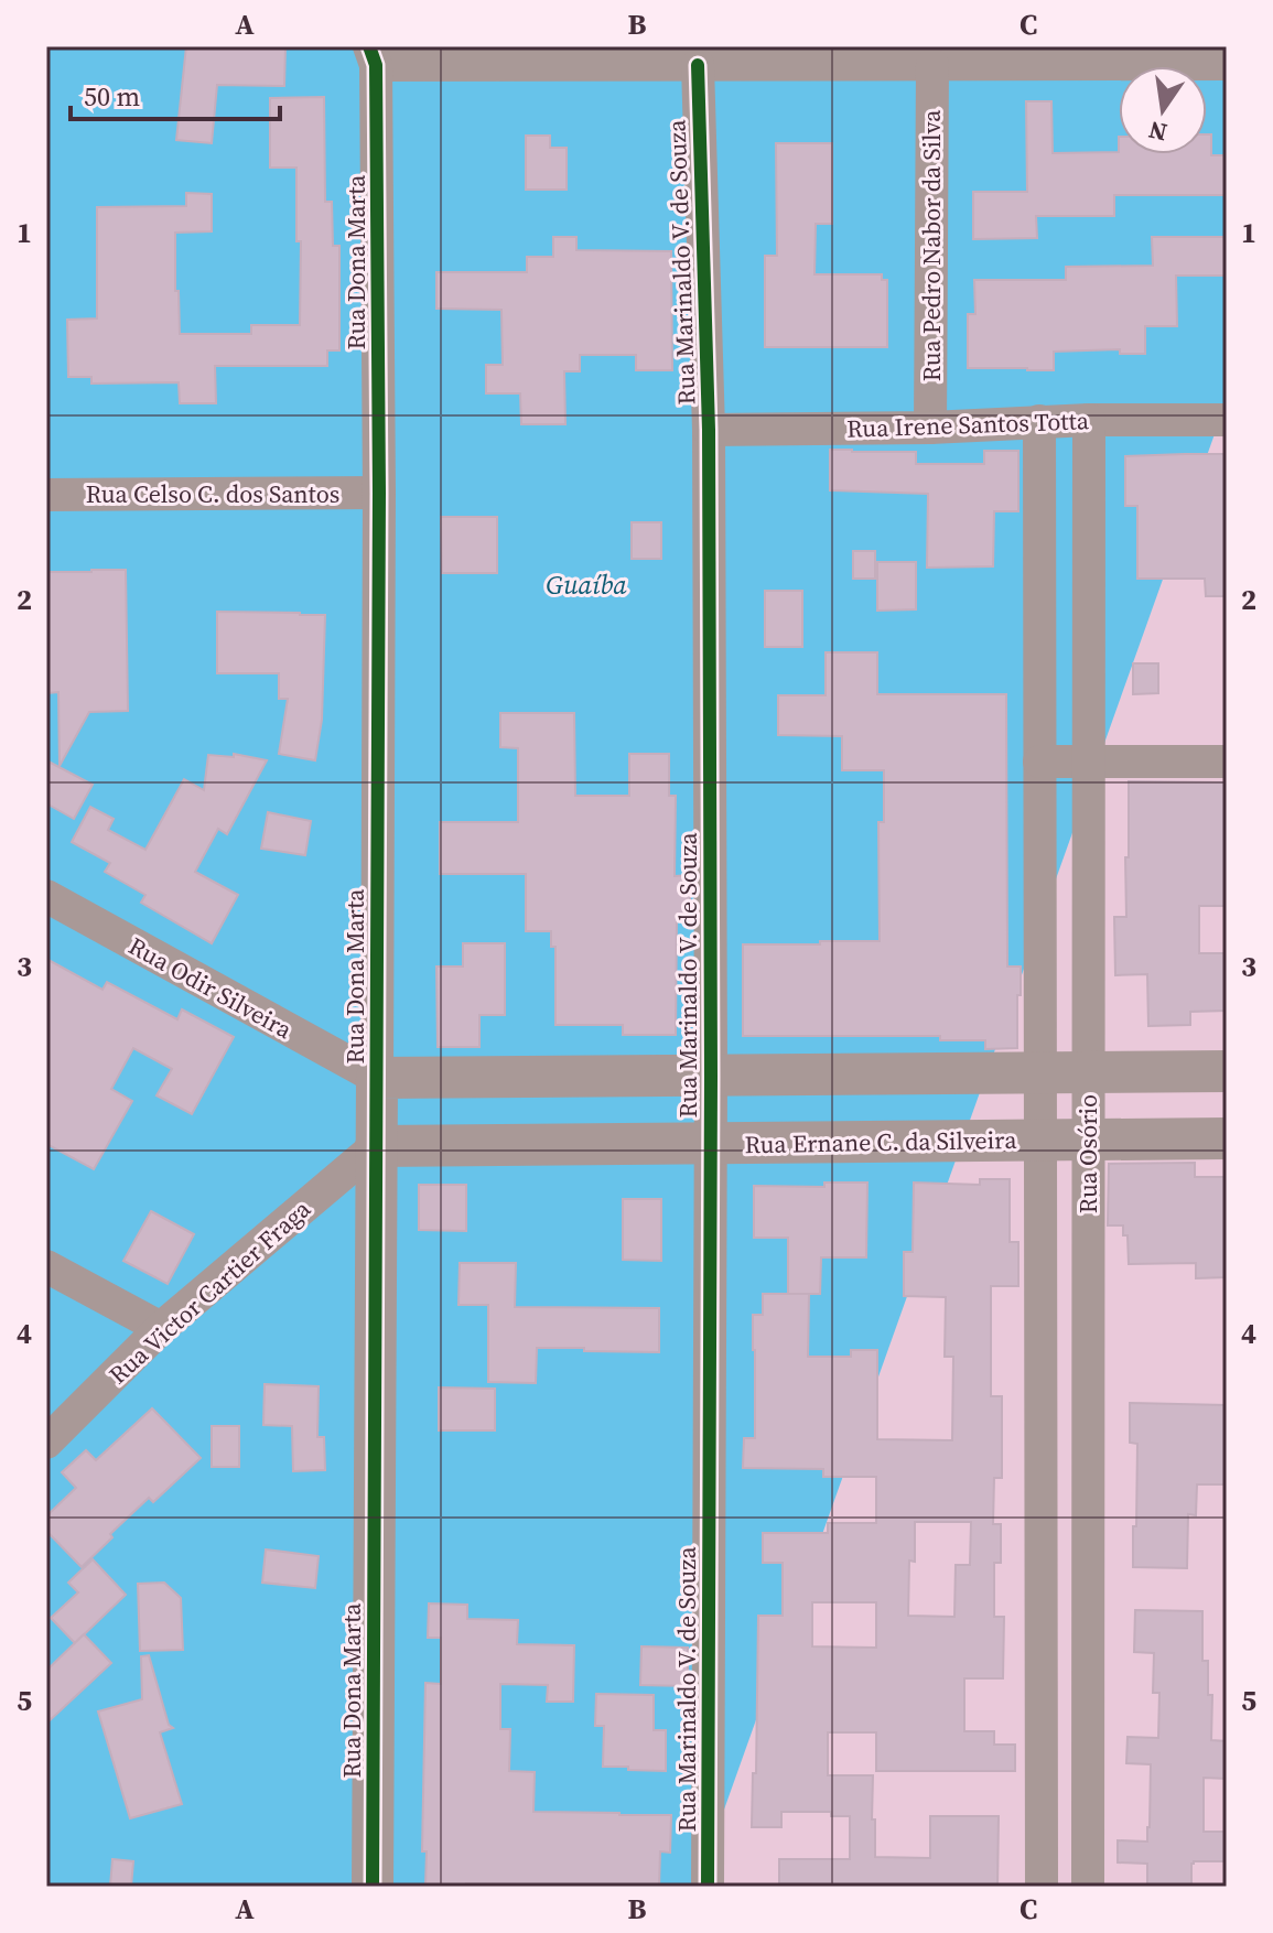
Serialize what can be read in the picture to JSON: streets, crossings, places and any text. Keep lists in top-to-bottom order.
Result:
{
  "streets": {
    "street": [
      "Rua Pedro Nabor da Silva",
      "Rua Dona Marta",
      "Rua Marinaldo V. de Souza",
      "Rua Irene Santos Totta",
      "Rua Celso C. dos Santos",
      "Rua Odir Silveira",
      "Rua Ernane C. da Silveira",
      "Rua Osório",
      "Rua Victor Cartier Fraga"
    ]
  },
  "crossings": [
    ["Rua Pedro Nabor da Silva", "Rua Irene Santos Totta"],
    ["Rua Dona Marta", "Rua Celso C. dos Santos"],
    ["Rua Dona Marta", "Rua Odir Silveira"],
    ["Rua Dona Marta", "Rua Ernane C. da Silveira"],
    ["Rua Dona Marta", "Rua Victor Cartier Fraga"],
    ["Rua Marinaldo V. de Souza", "Rua Irene Santos Totta"],
    ["Rua Marinaldo V. de Souza", "Rua Ernane C. da Silveira"],
    ["Rua Irene Santos Totta", "Rua Osório"],
    ["Rua Ernane C. da Silveira", "Rua Osório"],
    ["Rua Ernane C. da Silveira", "Rua Victor Cartier Fraga"]
  ],
  "water": ["Guaíba"],
  "scale_bar": "50 m",
  "north": "bottom",
  "grid": {
    "columns": ["A", "B", "C"],
    "rows": [
      "1",
      "2",
      "3",
      "4",
      "5"
    ]
  }
}
